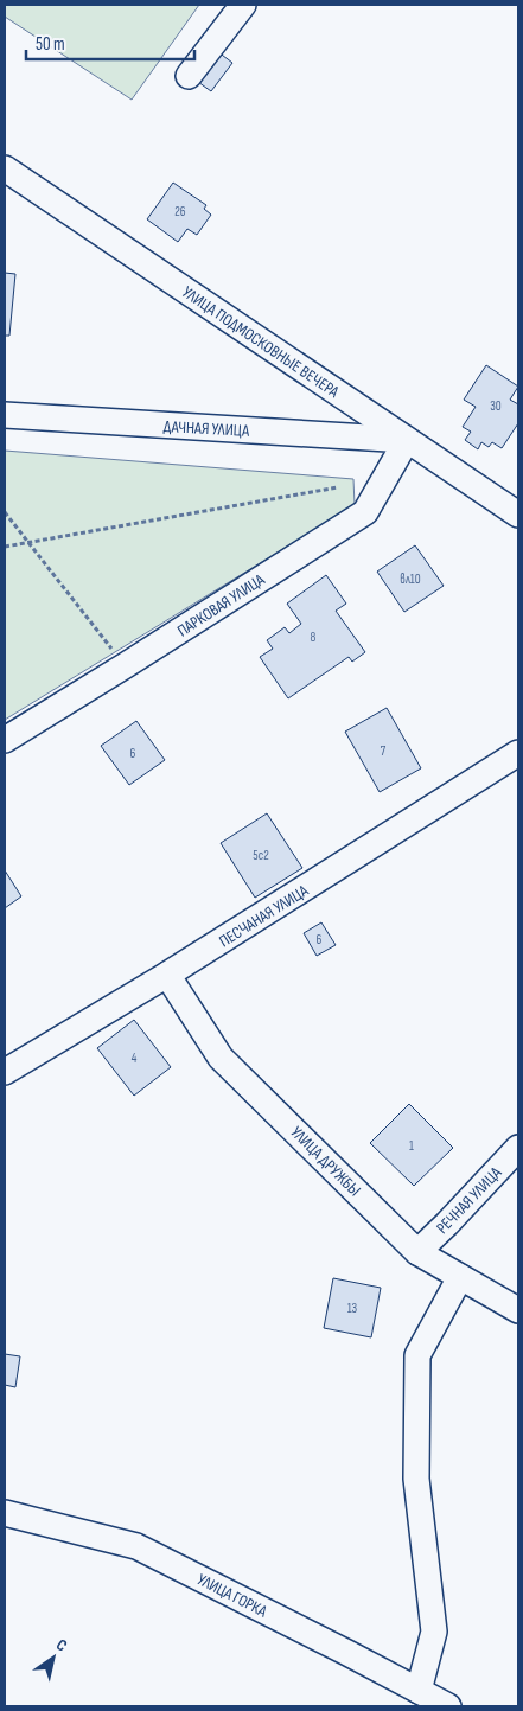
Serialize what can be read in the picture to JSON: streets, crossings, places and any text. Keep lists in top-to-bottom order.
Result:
{
  "streets": {
    "street": [
      "УЛИЦА ПОДМОСКОВНЫЕ ВЕЧЕРА",
      "ДАЧНАЯ УЛИЦА",
      "ПАРКОВАЯ УЛИЦА",
      "ПЕСЧАНАЯ УЛИЦА",
      "УЛИЦА ДРУЖБЫ",
      "РЕЧНАЯ УЛИЦА",
      "УЛИЦА ГОРКА"
    ]
  },
  "crossings": [
    ["УЛИЦА ПОДМОСКОВНЫЕ ВЕЧЕРА", "ДАЧНАЯ УЛИЦА"],
    ["УЛИЦА ПОДМОСКОВНЫЕ ВЕЧЕРА", "ПАРКОВАЯ УЛИЦА"],
    ["ДАЧНАЯ УЛИЦА", "ПАРКОВАЯ УЛИЦА"],
    ["ПЕСЧАНАЯ УЛИЦА", "УЛИЦА ДРУЖБЫ"],
    ["УЛИЦА ДРУЖБЫ", "РЕЧНАЯ УЛИЦА"]
  ],
  "house_numbers": [
    "26",
    "30",
    "вл10",
    "8",
    "7",
    "6",
    "5с2",
    "6",
    "4",
    "1",
    "13"
  ],
  "scale_bar": "50 m",
  "north": "top right"
}
